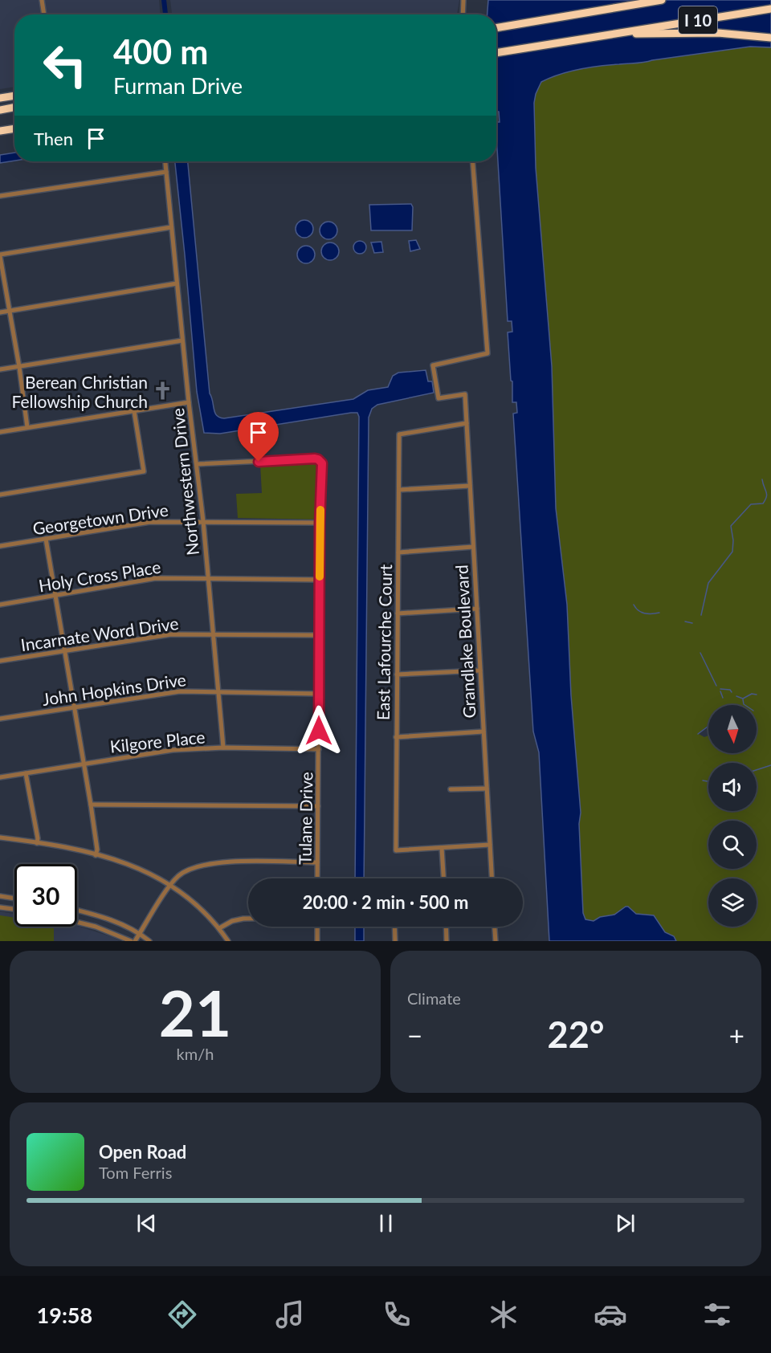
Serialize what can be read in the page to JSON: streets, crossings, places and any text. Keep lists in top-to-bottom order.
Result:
{
  "streets": {
    "highway": ["I 10"],
    "street": [
      "Northwestern Drive",
      "Georgetown Drive",
      "Holy Cross Place",
      "Incarnate Word Drive",
      "Grandlake Boulevard",
      "East Lafourche Court",
      "John Hopkins Drive",
      "Kilgore Place",
      "Tulane Drive"
    ]
  },
  "crossings": [
    ["Northwestern Drive", "Georgetown Drive"],
    ["Northwestern Drive", "Holy Cross Place"],
    ["Northwestern Drive", "Incarnate Word Drive"],
    ["Northwestern Drive", "John Hopkins Drive"],
    ["Northwestern Drive", "Kilgore Place"],
    ["Northwestern Drive", "Tulane Drive"],
    ["Georgetown Drive", "Tulane Drive"],
    ["Holy Cross Place", "Tulane Drive"],
    ["Incarnate Word Drive", "Tulane Drive"],
    ["Grandlake Boulevard", "East Lafourche Court"],
    ["John Hopkins Drive", "Tulane Drive"],
    ["Kilgore Place", "Tulane Drive"]
  ],
  "places": {
    "church": ["Berean Christian Fellowship Church"]
  },
  "north": "bottom",
  "page": {
    "turn": ["400 m", "Furman Drive"],
    "then": "Then",
    "limit": "30",
    "trip": "20:00 · 2 min · 500 m",
    "tile": [
      ["21", "km/h"],
      "Climate"
    ],
    "heat": ["−", "22°", "+"],
    "song": ["Open Road", "Tom Ferris"],
    "tabs": "19:58"
  }
}
